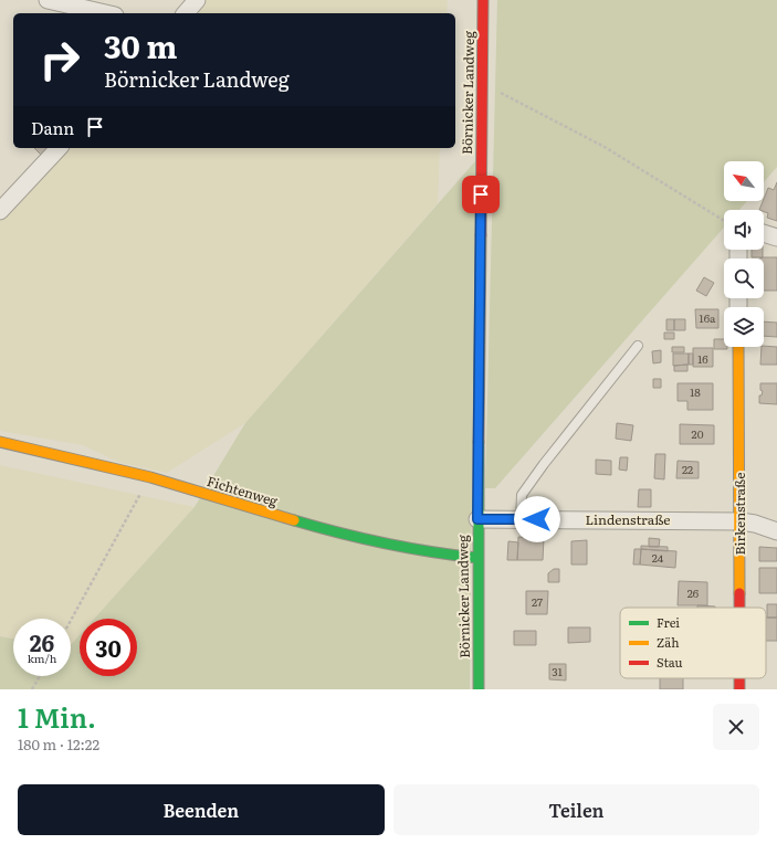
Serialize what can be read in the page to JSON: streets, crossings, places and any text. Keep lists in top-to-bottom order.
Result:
{
  "streets": {
    "street": [
      "Börnicker Landweg",
      "Fichtenweg",
      "Birkenstraße",
      "Lindenstraße"
    ]
  },
  "crossings": [
    ["Börnicker Landweg", "Fichtenweg"],
    ["Börnicker Landweg", "Lindenstraße"],
    ["Birkenstraße", "Lindenstraße"]
  ],
  "house_numbers": [
    "16a",
    "16",
    "18",
    "20",
    "22",
    "24",
    "26",
    "27",
    "31"
  ],
  "legend": ["Frei", "Zäh", "Stau"],
  "north": "top left",
  "page": {
    "turn": ["30 m", "Börnicker Landweg"],
    "then": "Dann",
    "speed": "26 km/h",
    "limit": "30",
    "heading": ["1 Min.", "180 m · 12:22"],
    "buttons": ["Beenden", "Teilen"]
  }
}
